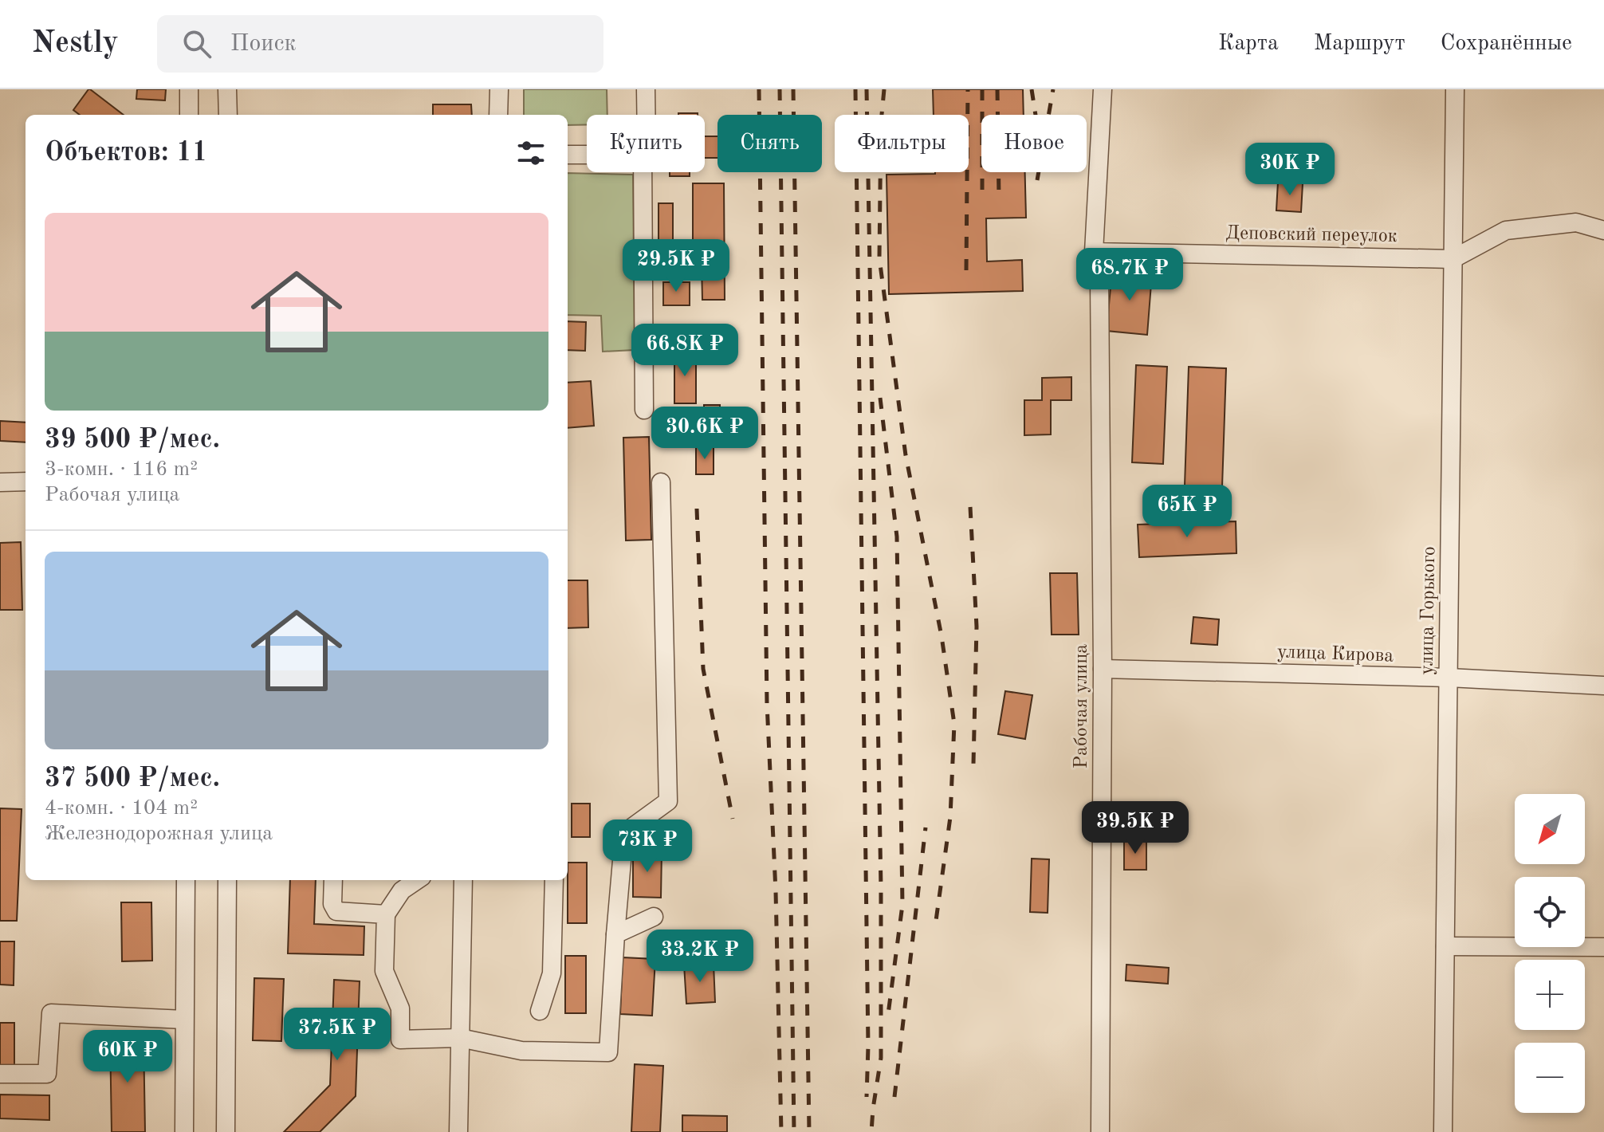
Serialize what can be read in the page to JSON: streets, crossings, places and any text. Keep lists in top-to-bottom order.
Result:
{
  "streets": {
    "street": [
      "Деповский переулок",
      "улица Горького",
      "улица Кирова",
      "Рабочая улица"
    ]
  },
  "crossings": [
    ["Деповский переулок", "улица Горького"],
    ["улица Горького", "улица Кирова"],
    ["улица Кирова", "Рабочая улица"]
  ],
  "north": "bottom left",
  "page": {
    "header": "Nestly",
    "search": "Поиск",
    "nav": ["Карта", "Маршрут", "Сохранённые"],
    "chip": [
      "Купить",
      "Снять",
      "Фильтры",
      "Новое"
    ],
    "heading": "Объектов: 11",
    "price": [
      "30K ₽",
      "29.5K ₽",
      "68.7K ₽",
      "66.8K ₽",
      "30.6K ₽",
      "65K ₽",
      "39.5K ₽",
      "73K ₽",
      "33.2K ₽",
      "37.5K ₽",
      "60K ₽"
    ],
    "list": [
      {
        "name": "39 500 ₽/мес.",
        "note": "3-комн. · 116 m² · Рабочая улица"
      },
      {
        "name": "37 500 ₽/мес.",
        "note": "4-комн. · 104 m² · Железнодорожная улица"
      }
    ],
    "map_buttons": ["+", "−"]
  }
}
